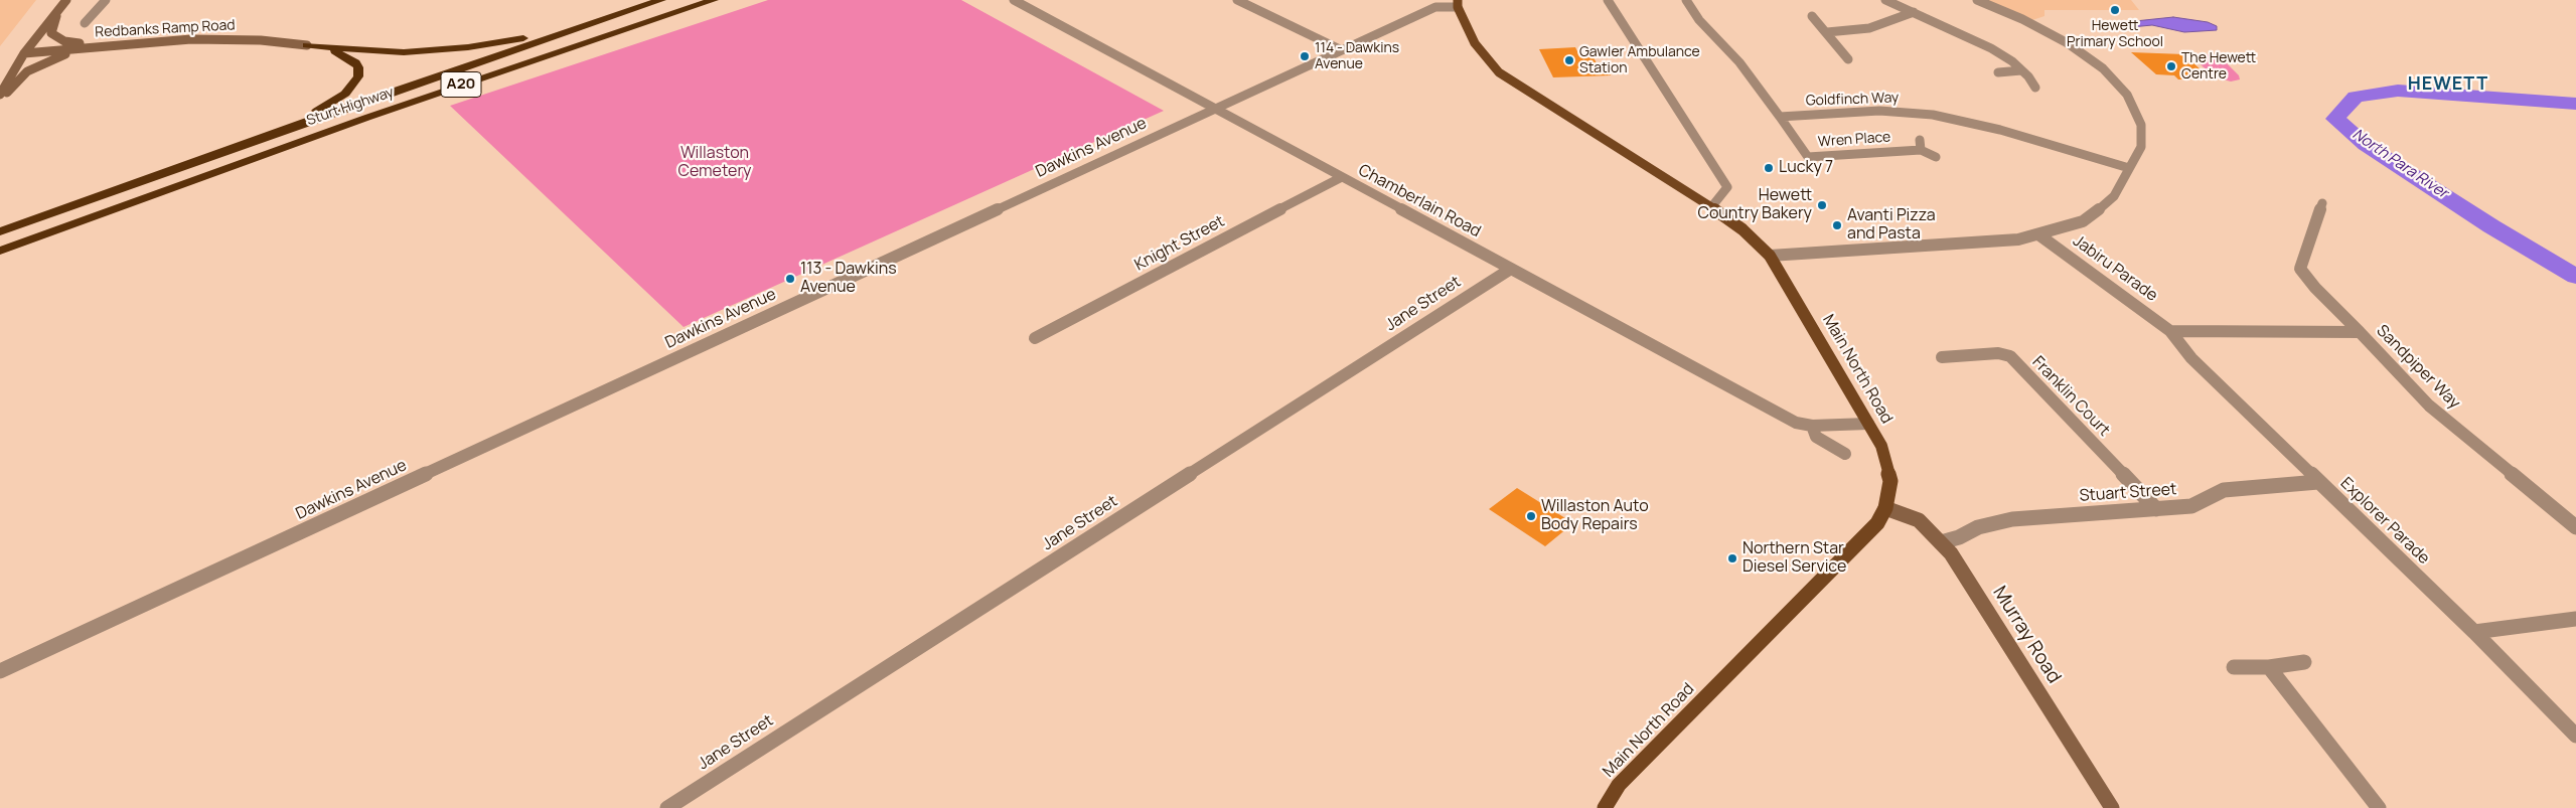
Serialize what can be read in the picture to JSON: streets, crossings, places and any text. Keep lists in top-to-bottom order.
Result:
{
  "streets": {
    "highway": ["A20", "Sturt Highway"],
    "main road": ["Redbanks Ramp Road", "Main North Road", "Murray Road"],
    "street": [
      "Goldfinch Way",
      "Wren Place",
      "Dawkins Avenue",
      "Chamberlain Road",
      "Knight Street",
      "Jabiru Parade",
      "Jane Street",
      "Sandpiper Way",
      "Franklin Court",
      "Stuart Street",
      "Explorer Parade"
    ]
  },
  "crossings": [
    ["Goldfinch Way", "Wren Place"],
    ["Dawkins Avenue", "Chamberlain Road"],
    ["Dawkins Avenue", "Main North Road"],
    ["Chamberlain Road", "Knight Street"],
    ["Chamberlain Road", "Jane Street"],
    ["Chamberlain Road", "Main North Road"],
    ["Jabiru Parade", "Sandpiper Way"],
    ["Jabiru Parade", "Explorer Parade"],
    ["Sandpiper Way", "Explorer Parade"],
    ["Main North Road", "Murray Road"],
    ["Franklin Court", "Stuart Street"],
    ["Stuart Street", "Explorer Parade"],
    ["Stuart Street", "Murray Road"]
  ],
  "districts": ["HEWETT"],
  "water": ["North Para River"],
  "parks": ["Willaston Cemetery"],
  "places": [
    "Hewett Primary School",
    "114 - Dawkins Avenue",
    "Gawler Ambulance Station",
    "The Hewett Centre",
    "Lucky 7",
    "Hewett Country Bakery",
    "Avanti Pizza and Pasta",
    "113 - Dawkins Avenue",
    "Willaston Auto Body Repairs",
    "Northern Star Diesel Service"
  ]
}
